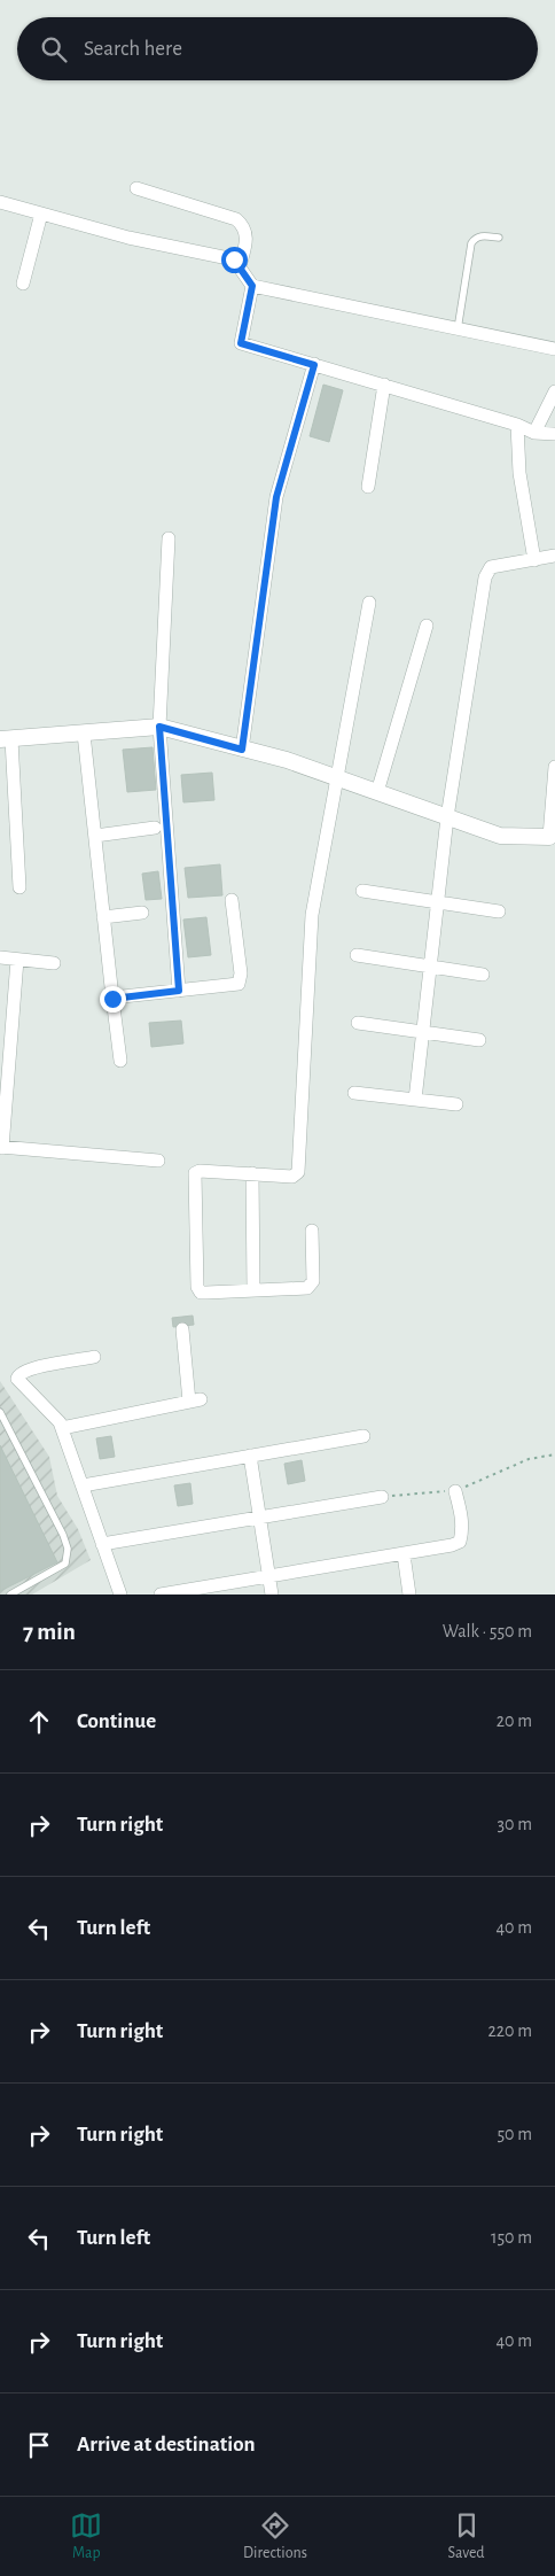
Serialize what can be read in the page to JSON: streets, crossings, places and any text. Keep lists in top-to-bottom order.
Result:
{
  "page": {
    "search": "Search here",
    "heading": ["7 min", "Walk · 550 m"],
    "list": [
      ["Continue", "20 m"],
      ["Turn right", "30 m"],
      ["Turn left", "40 m"],
      ["Turn right", "220 m"],
      ["Turn right", "50 m"],
      ["Turn left", "150 m"],
      ["Turn right", "40 m"],
      "Arrive at destination"
    ],
    "nav": ["Map", "Directions", "Saved"]
  }
}
